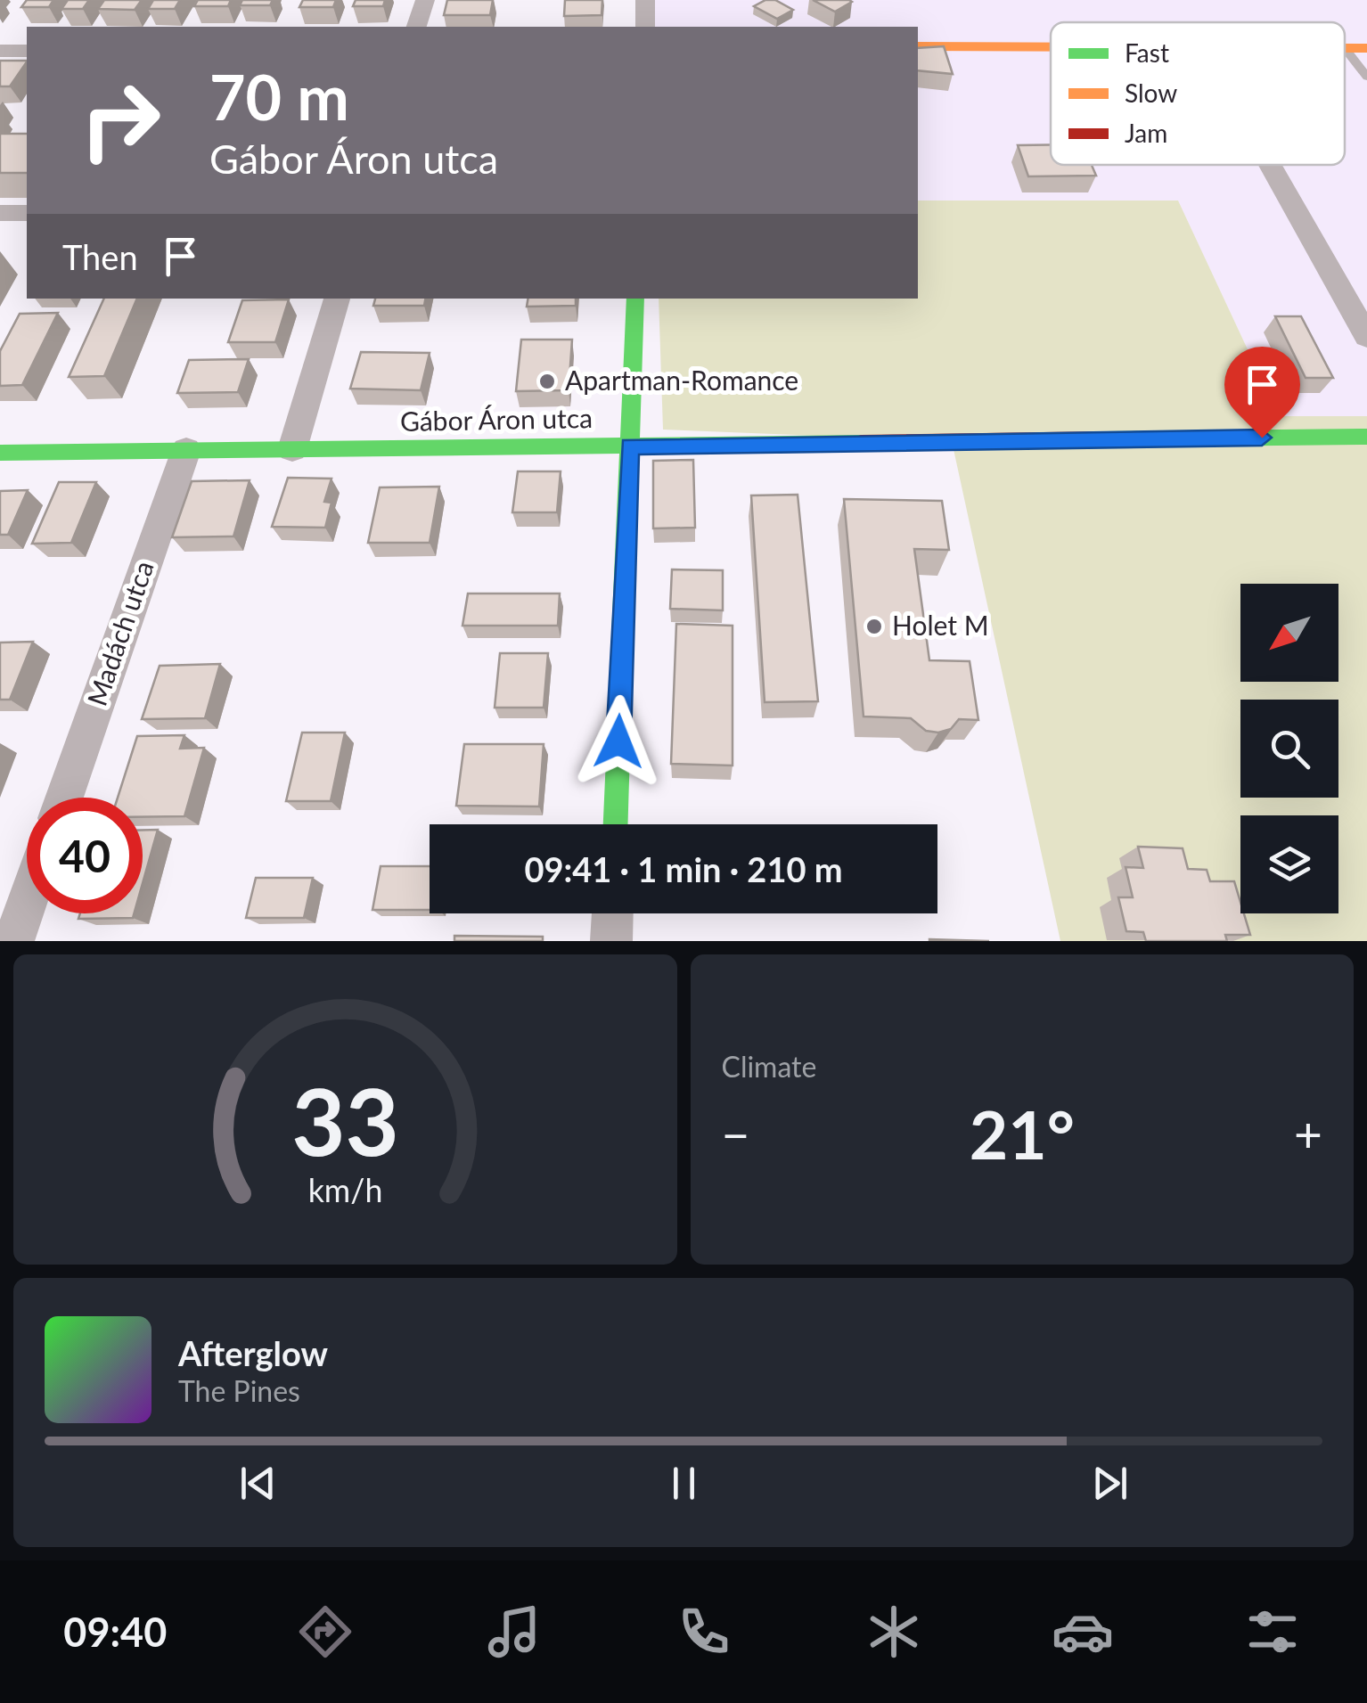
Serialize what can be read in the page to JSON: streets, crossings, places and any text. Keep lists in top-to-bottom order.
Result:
{
  "streets": {
    "street": ["Gábor Áron utca", "Madách utca"]
  },
  "crossings": [
    ["Gábor Áron utca", "Madách utca"]
  ],
  "places": ["Apartman-Romance", "Holet M"],
  "legend": ["Fast", "Slow", "Jam"],
  "north": "bottom left",
  "page": {
    "turn": ["70 m", "Gábor Áron utca"],
    "then": "Then",
    "limit": "40",
    "trip": "09:41 · 1 min · 210 m",
    "tile": "Climate",
    "heat": ["−", "21°", "+"],
    "song": ["Afterglow", "The Pines"],
    "tabs": "09:40",
    "gauge": ["33", "km/h"]
  }
}
